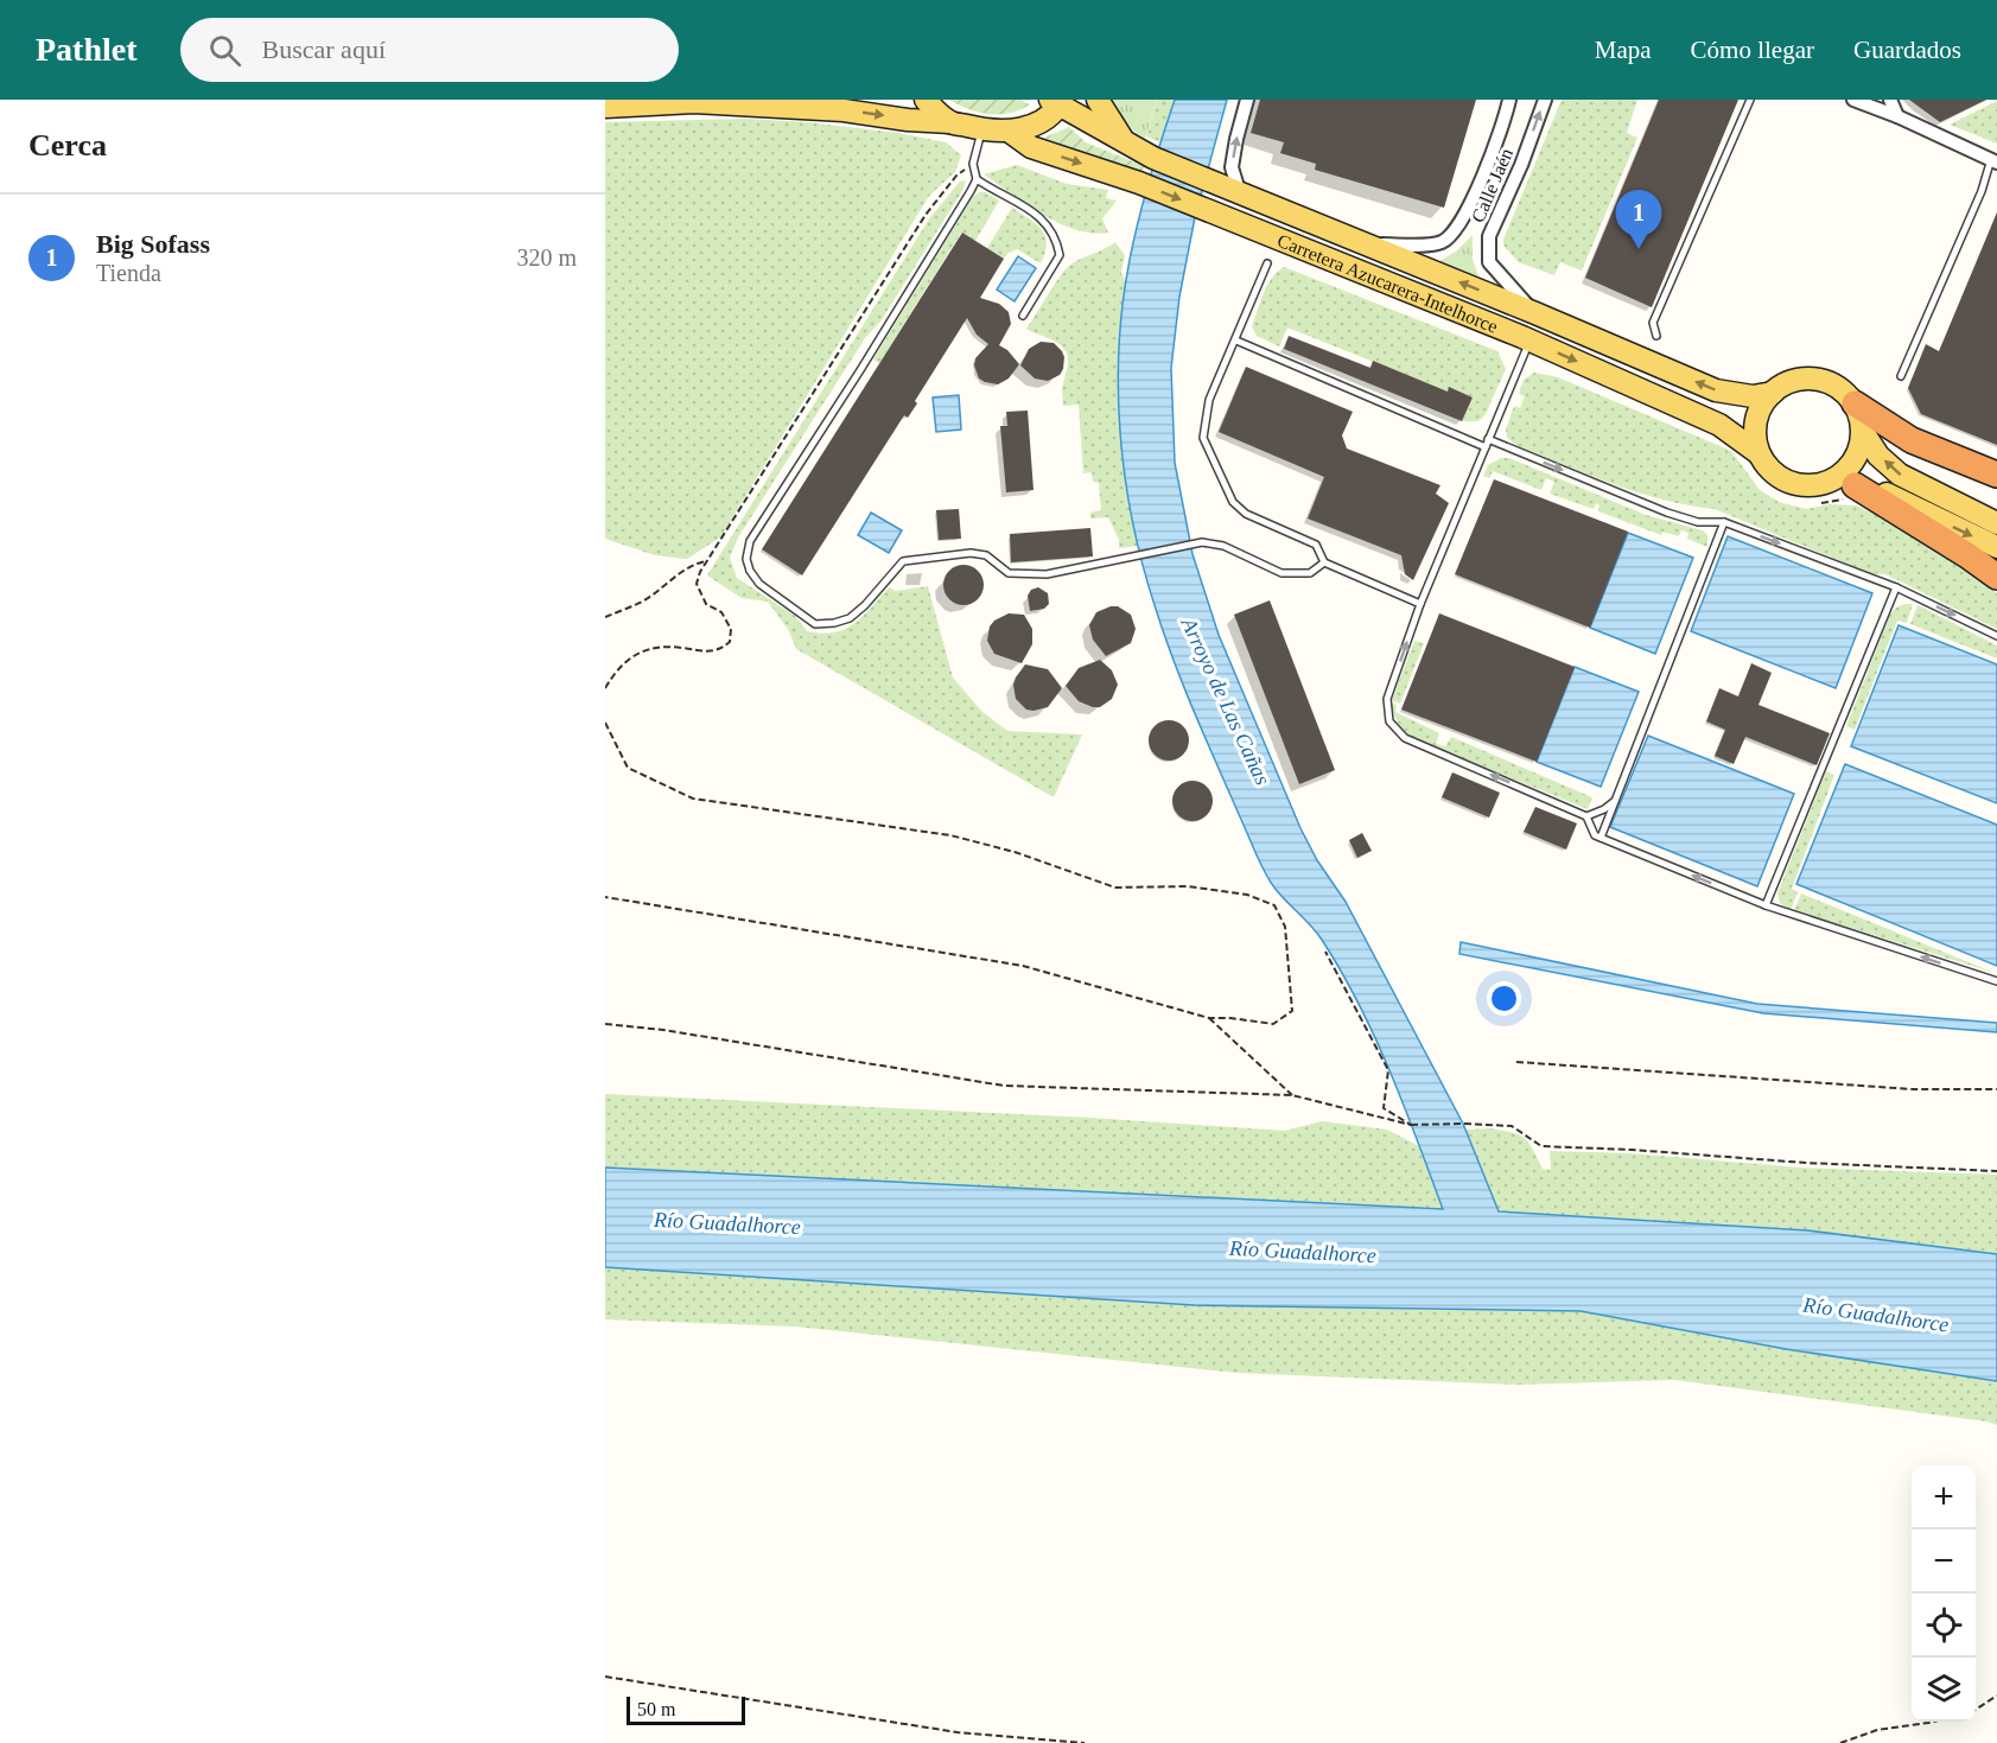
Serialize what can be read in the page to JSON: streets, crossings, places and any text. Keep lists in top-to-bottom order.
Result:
{
  "streets": {
    "main road": ["Carretera Azucarera-Intelhorce"],
    "street": ["Calle Jaén"]
  },
  "crossings": [
    ["Calle Jaén", "Carretera Azucarera-Intelhorce"]
  ],
  "one_way": ["Calle Jaén"],
  "water": ["Arroyo de Las Cañas", "Río Guadalhorce"],
  "scale_bar": "50 m",
  "page": {
    "header": "Pathlet",
    "search": "Buscar aquí",
    "nav": ["Mapa", "Cómo llegar", "Guardados"],
    "heading": "Cerca",
    "pins": "1",
    "list": [
      {
        "mark": "1",
        "name": "Big Sofass",
        "note": "Tienda",
        "value": "320 m"
      }
    ],
    "map_buttons": ["+", "−"],
    "scale": "50 m"
  }
}
